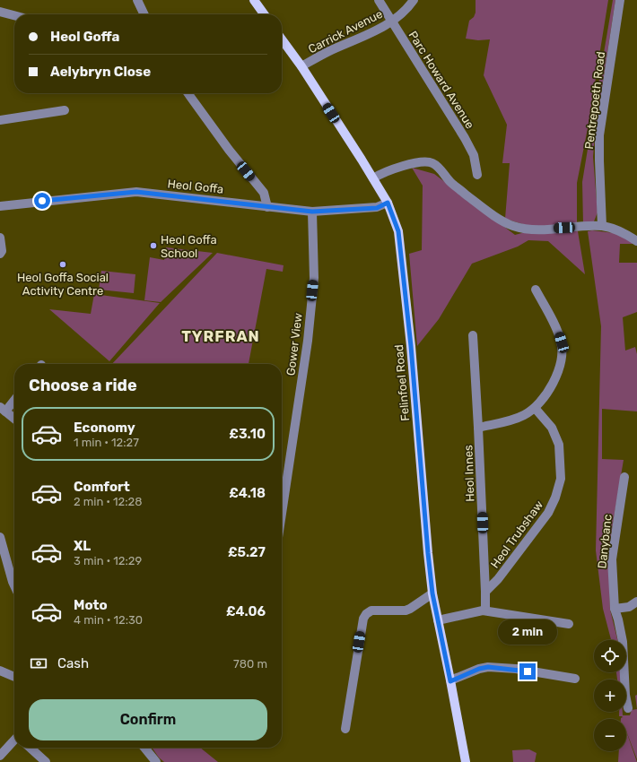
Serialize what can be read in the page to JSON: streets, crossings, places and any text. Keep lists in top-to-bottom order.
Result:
{
  "streets": {
    "main road": ["Felinfoel Road"],
    "street": [
      "Carrick Avenue",
      "Parc Howard Avenue",
      "Pentrepoeth Road",
      "Heol Goffa",
      "Gower View",
      "Heol Innes",
      "Heol Trubshaw",
      "Danybanc"
    ]
  },
  "crossings": [
    ["Carrick Avenue", "Parc Howard Avenue"],
    ["Carrick Avenue", "Felinfoel Road"],
    ["Heol Goffa", "Gower View"],
    ["Heol Goffa", "Felinfoel Road"],
    ["Heol Innes", "Heol Trubshaw"]
  ],
  "districts": ["TYRFRAN"],
  "places": ["Heol Goffa School", "Heol Goffa Social Activity Centre"],
  "page": {
    "banner": ["Heol Goffa", "Aelybryn Close"],
    "heading": "Choose a ride",
    "list": [
      {
        "name": "Economy",
        "note": "1 min · 12:27",
        "value": "£3.10"
      },
      {
        "name": "Comfort",
        "note": "2 min · 12:28",
        "value": "£4.18"
      },
      {
        "name": "XL",
        "note": "3 min · 12:29",
        "value": "£5.27"
      },
      {
        "name": "Moto",
        "note": "4 min · 12:30",
        "value": "£4.06"
      }
    ],
    "bubble": "2 min",
    "map_buttons": ["+", "−"],
    "pay": ["Cash", "780 m"],
    "buttons": "Confirm"
  }
}
